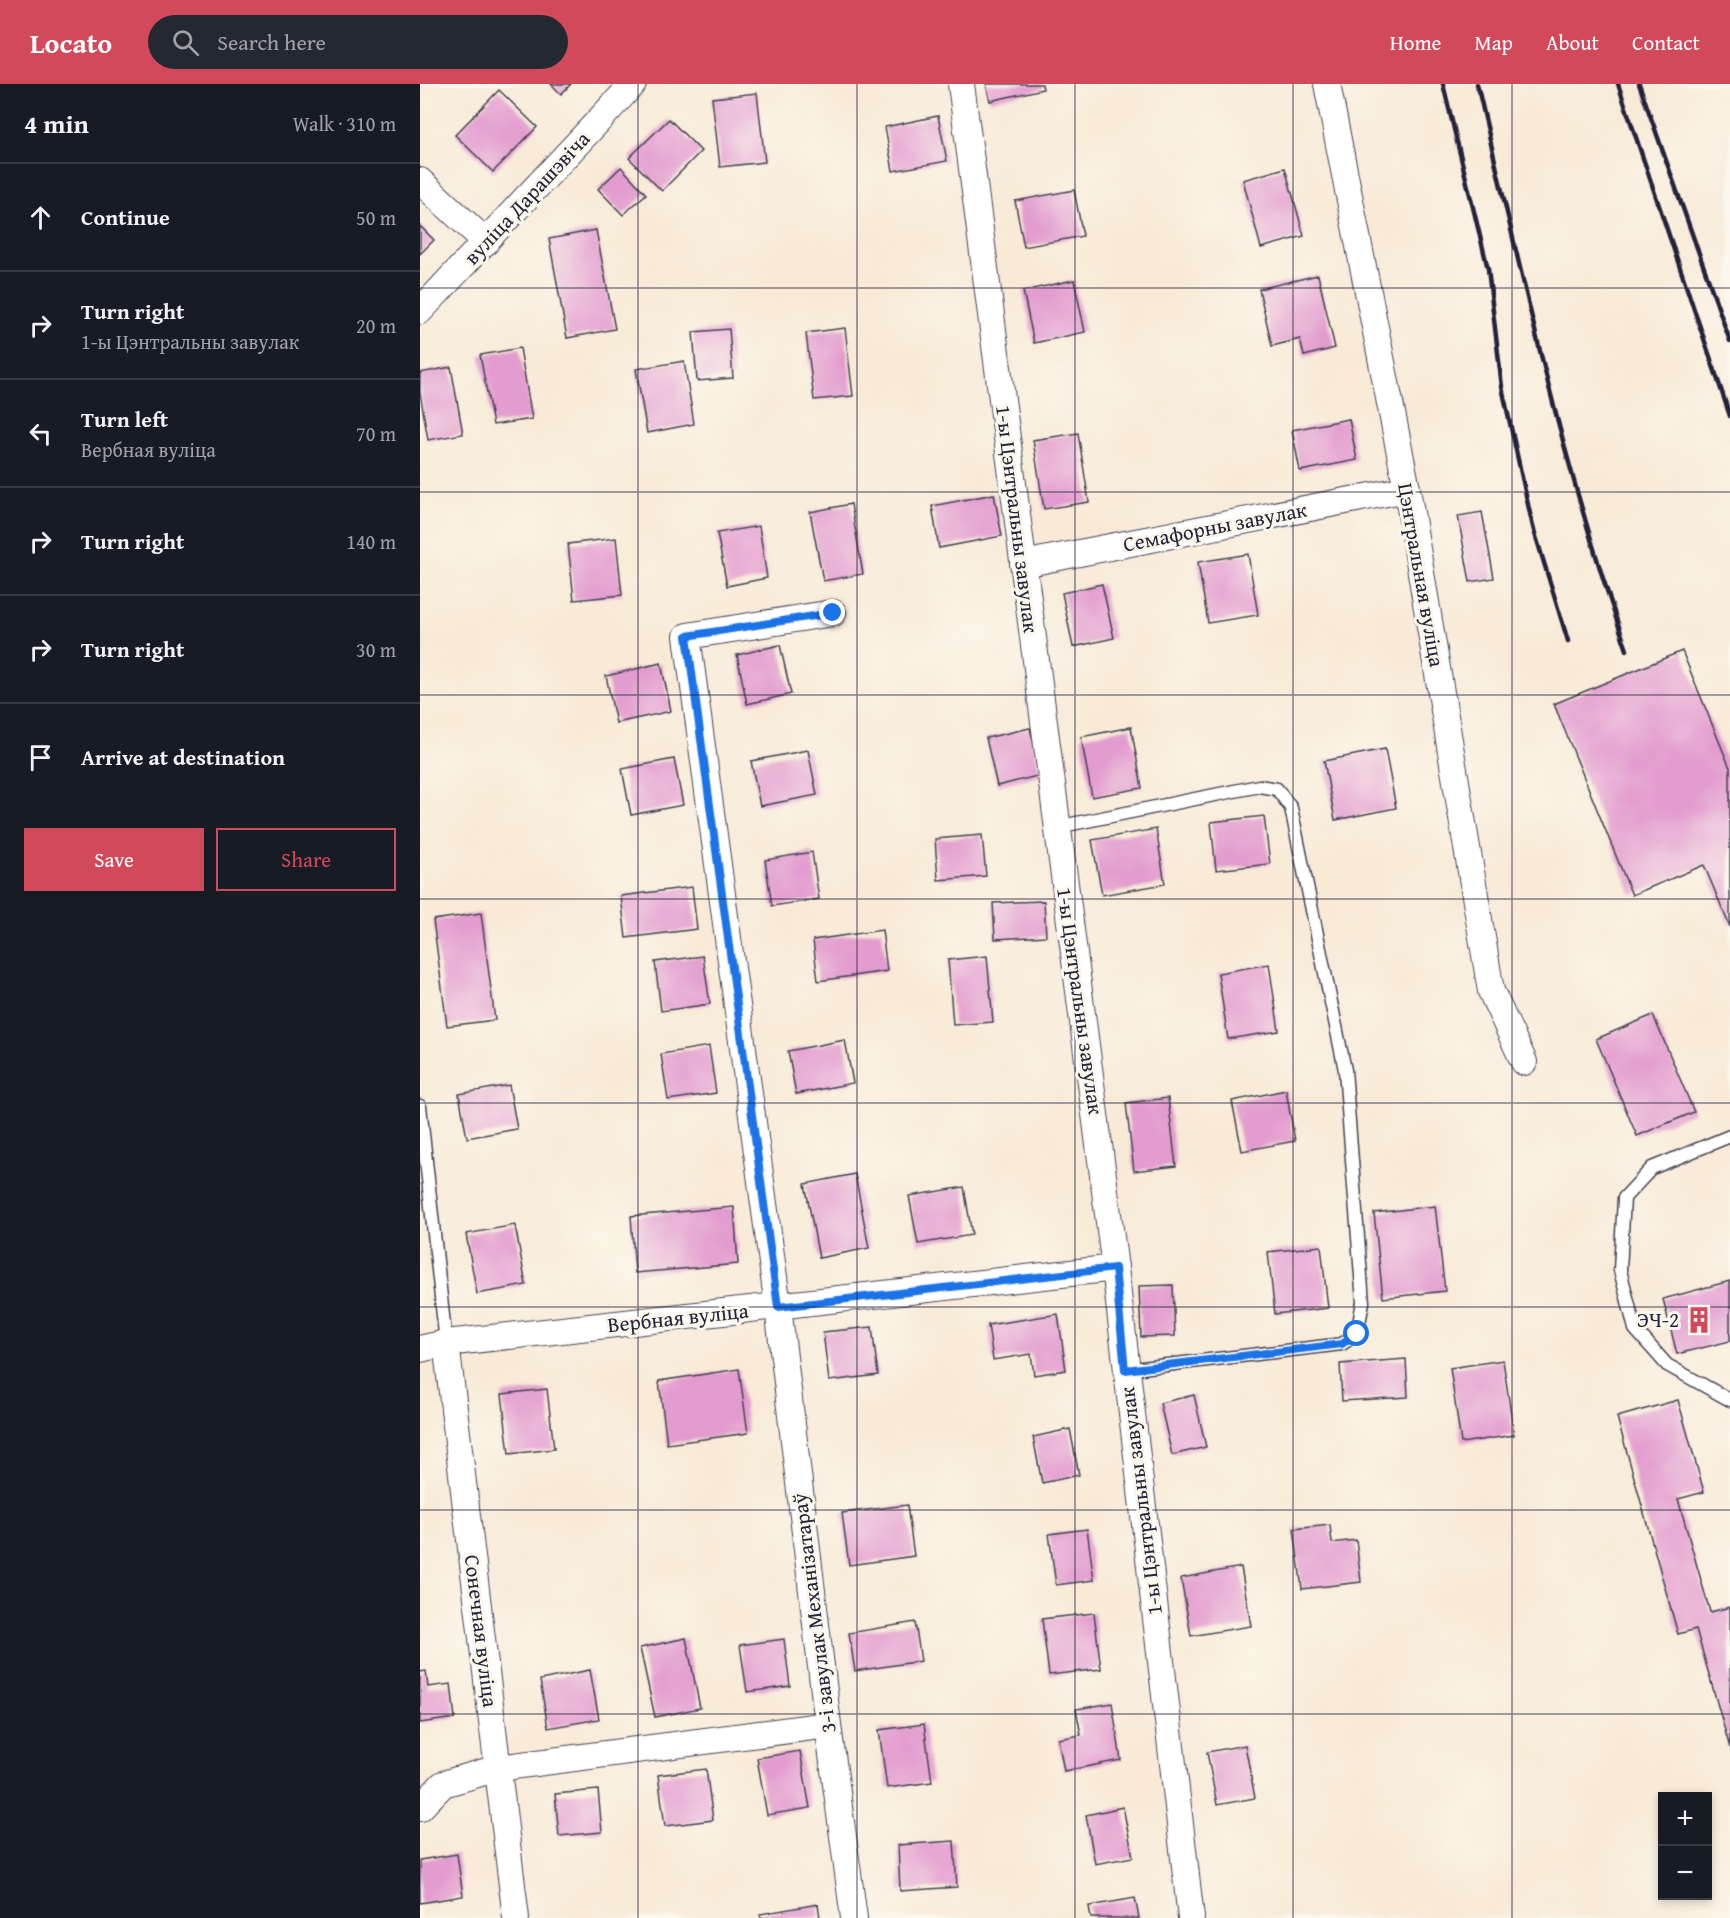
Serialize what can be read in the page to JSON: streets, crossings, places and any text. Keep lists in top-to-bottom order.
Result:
{
  "streets": {
    "street": [
      "вуліца Дарашэвіча",
      "1-ы Цэнтральны завулак",
      "Семафорны завулак",
      "Цэнтральная вуліца",
      "Вербная вуліца",
      "3-і завулак Механізатараў",
      "Сонечная вуліца"
    ]
  },
  "crossings": [
    ["1-ы Цэнтральны завулак", "Семафорны завулак"],
    ["1-ы Цэнтральны завулак", "Вербная вуліца"],
    ["Семафорны завулак", "Цэнтральная вуліца"],
    ["Вербная вуліца", "3-і завулак Механізатараў"],
    ["Вербная вуліца", "Сонечная вуліца"]
  ],
  "places": {
    "building": ["ЭЧ-2"]
  },
  "page": {
    "header": "Locato",
    "search": "Search here",
    "nav": [
      "Home",
      "Map",
      "About",
      "Contact"
    ],
    "heading": ["4 min", "Walk · 310 m"],
    "list": [
      ["Continue", "50 m"],
      ["Turn right", "1-ы Цэнтральны завулак", "20 m"],
      ["Turn left", "Вербная вуліца", "70 m"],
      ["Turn right", "140 m"],
      ["Turn right", "30 m"],
      "Arrive at destination"
    ],
    "buttons": ["Save", "Share"],
    "map_buttons": ["+", "−"]
  }
}
